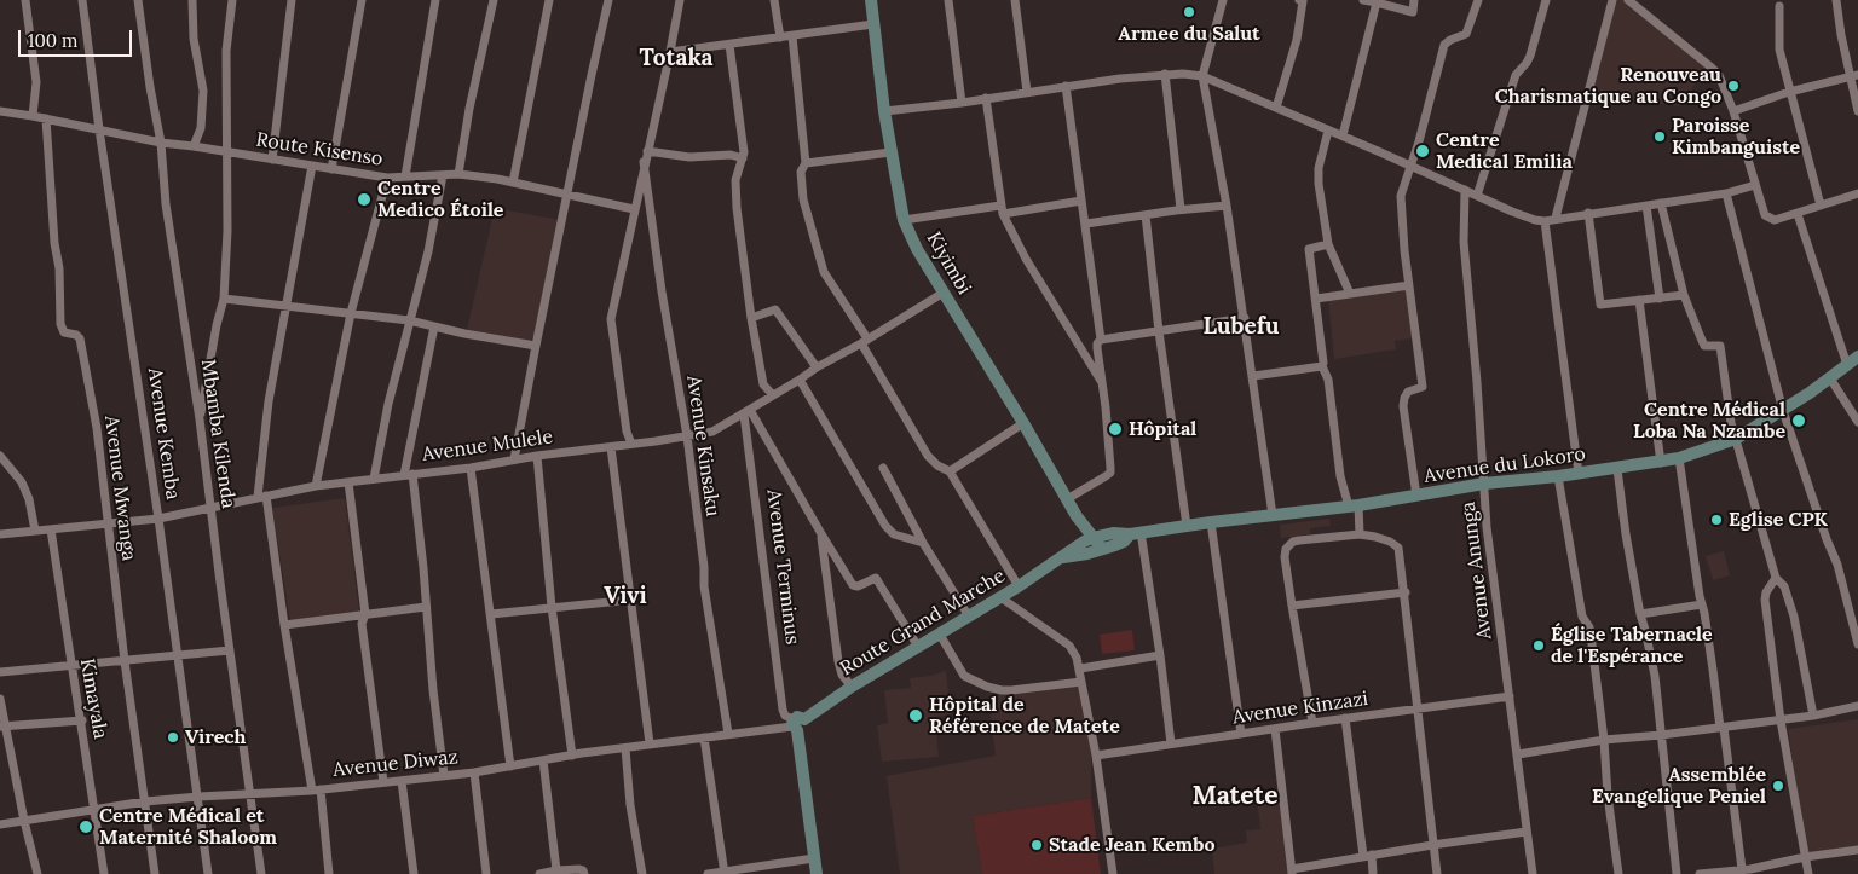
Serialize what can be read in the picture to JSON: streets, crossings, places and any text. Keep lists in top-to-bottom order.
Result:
{
  "streets": {
    "street": [
      "Route Kisenso",
      "Kiyimbi",
      "Avenue Kemba",
      "Mbamba Kilenda",
      "Avenue Mulele",
      "Avenue Kinsaku",
      "Avenue du Lokoro",
      "Avenue Mwanga",
      "Avenue Terminus",
      "Avenue Anunga",
      "Route Grand Marche",
      "Kimayala",
      "Avenue Kinzazi",
      "Avenue Diwaz"
    ]
  },
  "crossings": [
    ["Route Kisenso", "Avenue Kemba"],
    ["Route Kisenso", "Mbamba Kilenda"],
    ["Route Kisenso", "Avenue Mwanga"],
    ["Kiyimbi", "Avenue Mulele"],
    ["Kiyimbi", "Avenue du Lokoro"],
    ["Kiyimbi", "Route Grand Marche"],
    ["Avenue Kemba", "Avenue Mulele"],
    ["Avenue Kemba", "Avenue Diwaz"],
    ["Mbamba Kilenda", "Avenue Mulele"],
    ["Mbamba Kilenda", "Avenue Diwaz"],
    ["Avenue Mulele", "Avenue Kinsaku"],
    ["Avenue Mulele", "Avenue Mwanga"],
    ["Avenue Mulele", "Avenue Terminus"],
    ["Avenue Mulele", "Kimayala"],
    ["Avenue Kinsaku", "Avenue Diwaz"],
    ["Avenue du Lokoro", "Avenue Anunga"],
    ["Avenue du Lokoro", "Route Grand Marche"],
    ["Avenue Mwanga", "Avenue Diwaz"],
    ["Avenue Terminus", "Route Grand Marche"],
    ["Avenue Terminus", "Avenue Diwaz"],
    ["Avenue Anunga", "Avenue Kinzazi"],
    ["Route Grand Marche", "Avenue Diwaz"],
    ["Kimayala", "Avenue Diwaz"]
  ],
  "districts": [
    "Totaka",
    "Lubefu",
    "Vivi",
    "Matete"
  ],
  "places": [
    "Armee du Salut",
    "Renouveau Charismatique au Congo",
    "Paroisse Kimbanguiste",
    "Centre Medical Emilia",
    "Centre Medico Étoile",
    "Centre Médical Loba Na Nzambe",
    "Hôpital",
    "Eglise CPK",
    "Église Tabernacle de l'Espérance",
    "Hôpital de Référence de Matete",
    "Virech",
    "Assemblée Evangelique Peniel",
    "Centre Médical et Maternité Shaloom",
    "Stade Jean Kembo"
  ],
  "scale_bar": "100 m"
}
